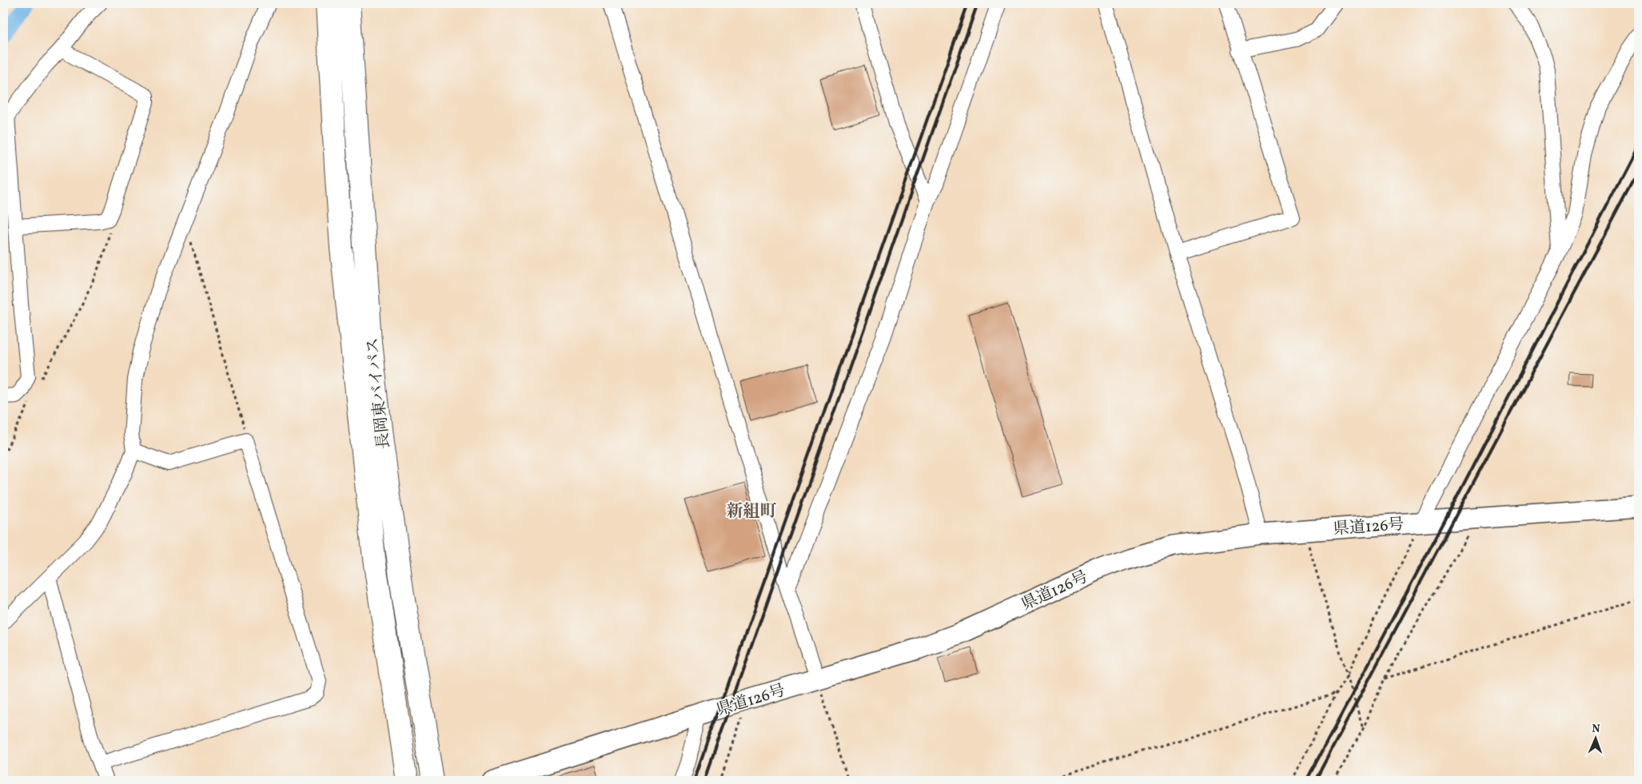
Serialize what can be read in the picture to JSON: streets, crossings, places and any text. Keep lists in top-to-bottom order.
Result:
{
  "streets": {
    "highway": ["長岡東バイパス"],
    "main road": ["県道126号"]
  },
  "districts": ["新組町"],
  "north": "top"
}
